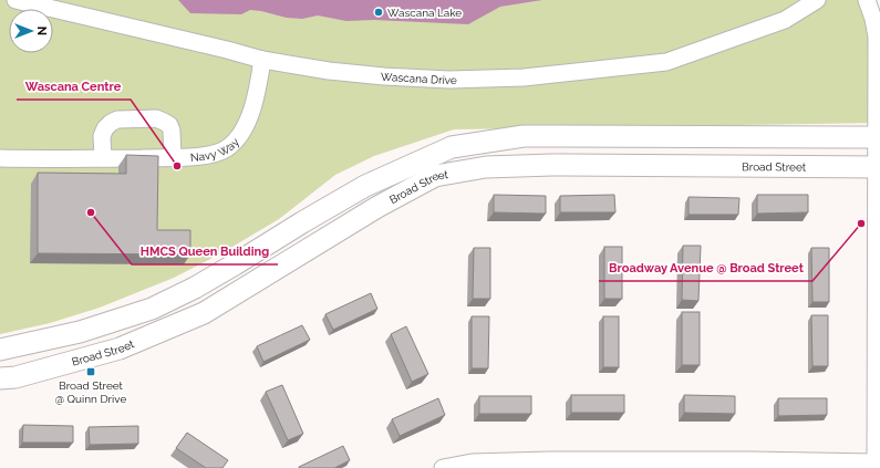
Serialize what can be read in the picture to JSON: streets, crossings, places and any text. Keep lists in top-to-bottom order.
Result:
{
  "streets": {
    "main road": ["Broad Street"],
    "street": ["Wascana Drive", "Navy Way"]
  },
  "crossings": [
    ["Wascana Drive", "Navy Way"]
  ],
  "places": {
    "other": [
      "Wascana Lake",
      "Wascana Centre",
      "HMCS Queen Building",
      "Broadway Avenue @ Broad Street"
    ],
    "transit": ["Broad Street @ Quinn Drive"]
  },
  "north": "right"
}
